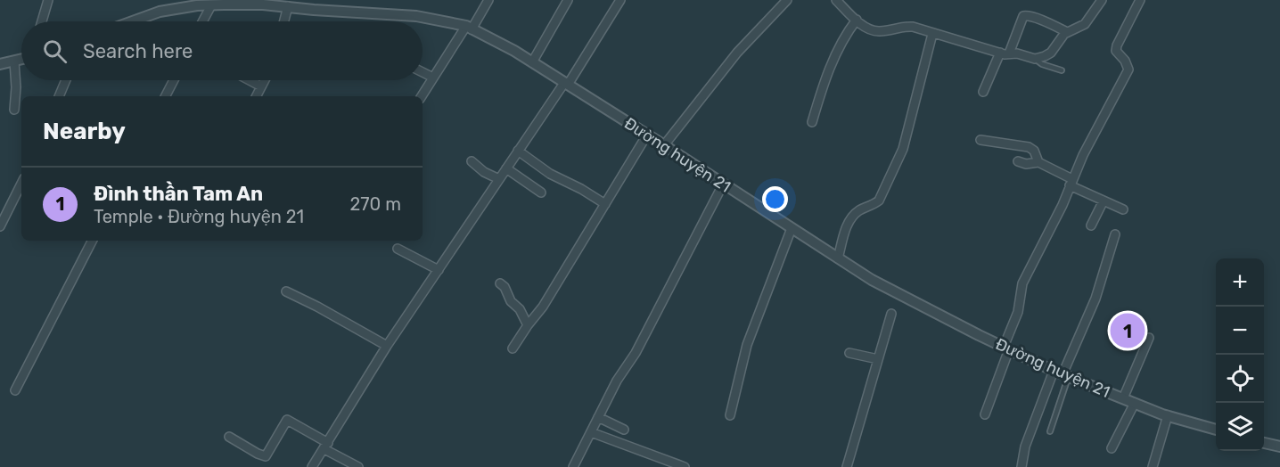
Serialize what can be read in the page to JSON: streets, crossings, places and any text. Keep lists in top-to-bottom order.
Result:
{
  "streets": {
    "street": ["Đường huyện 21"]
  },
  "page": {
    "search": "Search here",
    "heading": "Nearby",
    "list": [
      {
        "mark": "1",
        "name": "Đình thần Tam An",
        "note": "Temple · Đường huyện 21",
        "value": "270 m"
      }
    ],
    "map_buttons": ["+", "−"],
    "pins": "1"
  }
}
